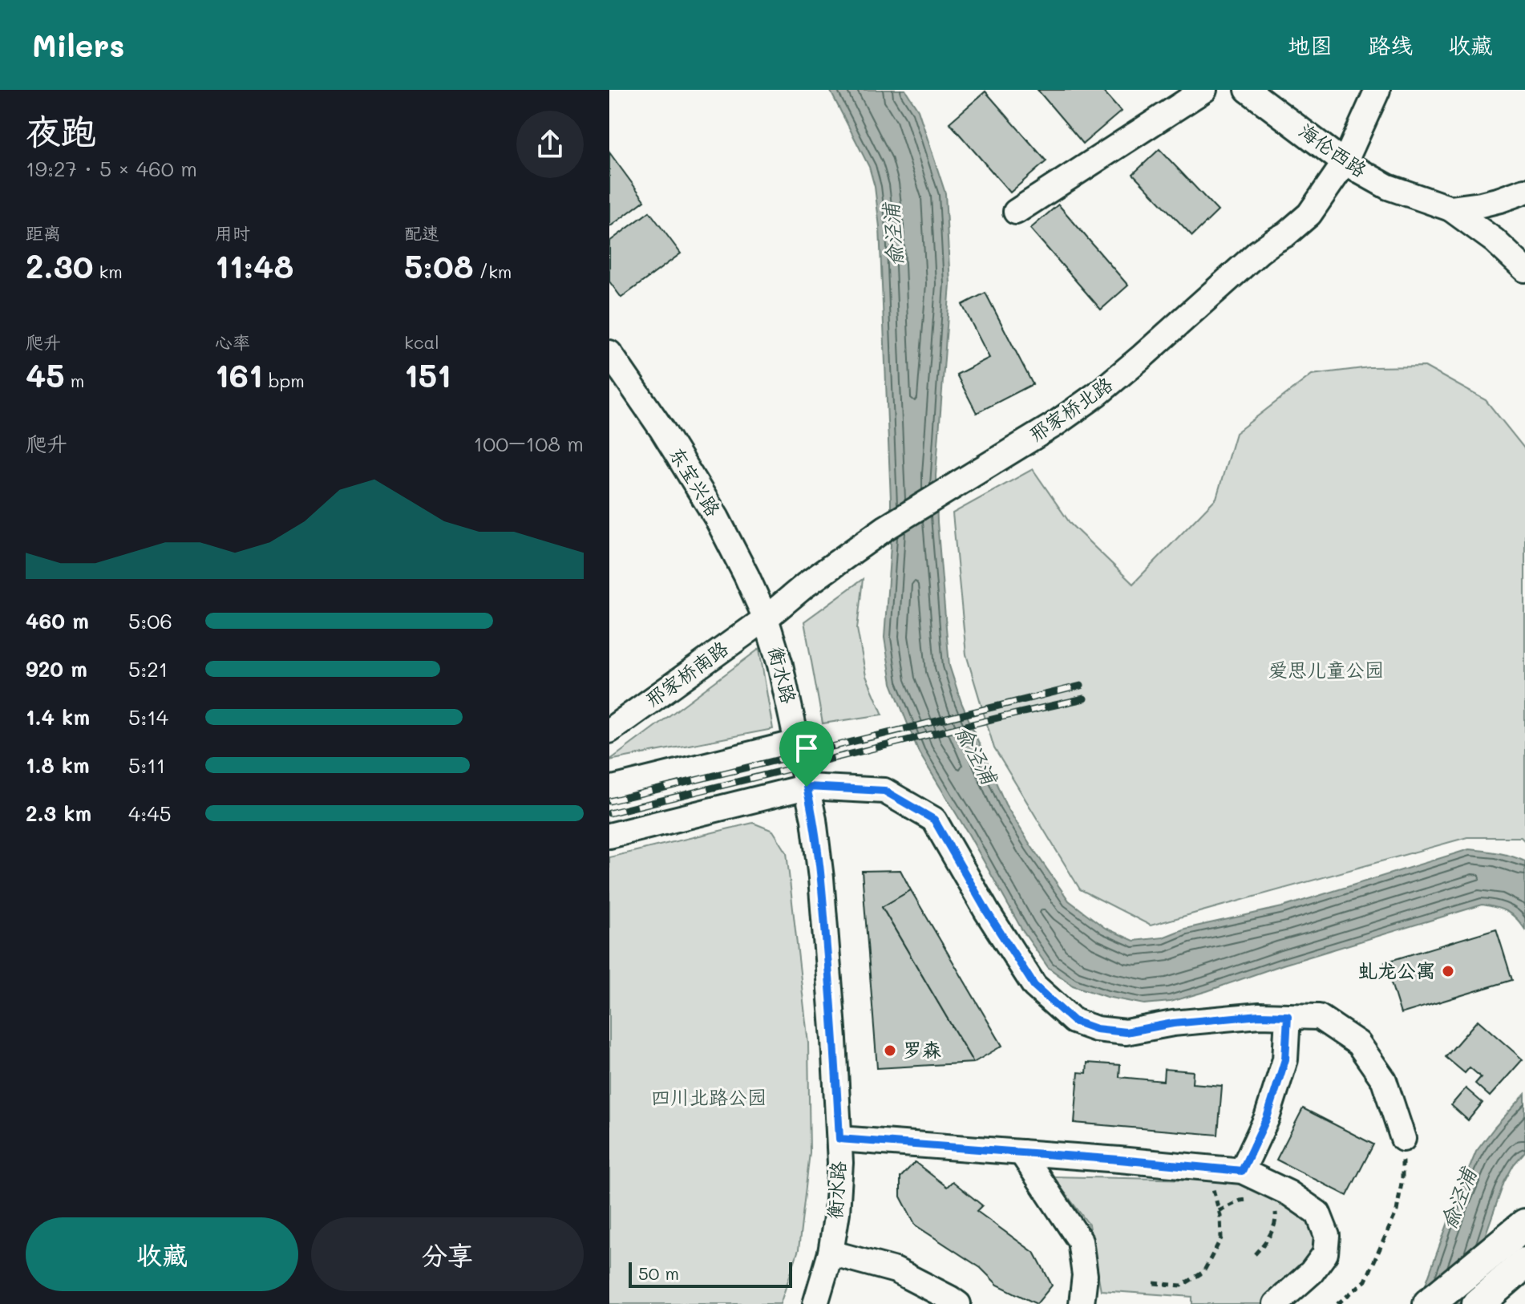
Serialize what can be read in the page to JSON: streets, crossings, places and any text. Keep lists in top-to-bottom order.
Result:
{
  "streets": {
    "street": [
      "海伦西路",
      "邢家桥北路",
      "东宝兴路",
      "邢家桥南路",
      "衡水路"
    ]
  },
  "crossings": [
    ["海伦西路", "邢家桥北路"],
    ["邢家桥北路", "东宝兴路"],
    ["邢家桥北路", "邢家桥南路"],
    ["邢家桥北路", "衡水路"],
    ["东宝兴路", "邢家桥南路"],
    ["东宝兴路", "衡水路"],
    ["邢家桥南路", "衡水路"]
  ],
  "water": ["俞泾浦"],
  "parks": ["爱思儿童公园", "四川北路公园"],
  "places": ["虬龙公寓", "罗森"],
  "scale_bar": "50 m",
  "page": {
    "header": "Milers",
    "nav": ["地图", "路线", "收藏"],
    "heading": ["夜跑", "19:27 · 5 × 460 m"],
    "stats": [
      ["距离", "2.30 km"],
      ["用时", "11:48"],
      ["配速", "5:08 /km"],
      ["爬升", "45 m"],
      ["心率", "161 bpm"],
      ["kcal", "151"]
    ],
    "chart": ["爬升", "100–108 m"],
    "list": [
      {
        "name": "460 m",
        "note": "5:06"
      },
      {
        "name": "920 m",
        "note": "5:21"
      },
      {
        "name": "1.4 km",
        "note": "5:14"
      },
      {
        "name": "1.8 km",
        "note": "5:11"
      },
      {
        "name": "2.3 km",
        "note": "4:45"
      }
    ],
    "buttons": ["收藏", "分享"],
    "scale": "50 m"
  }
}
